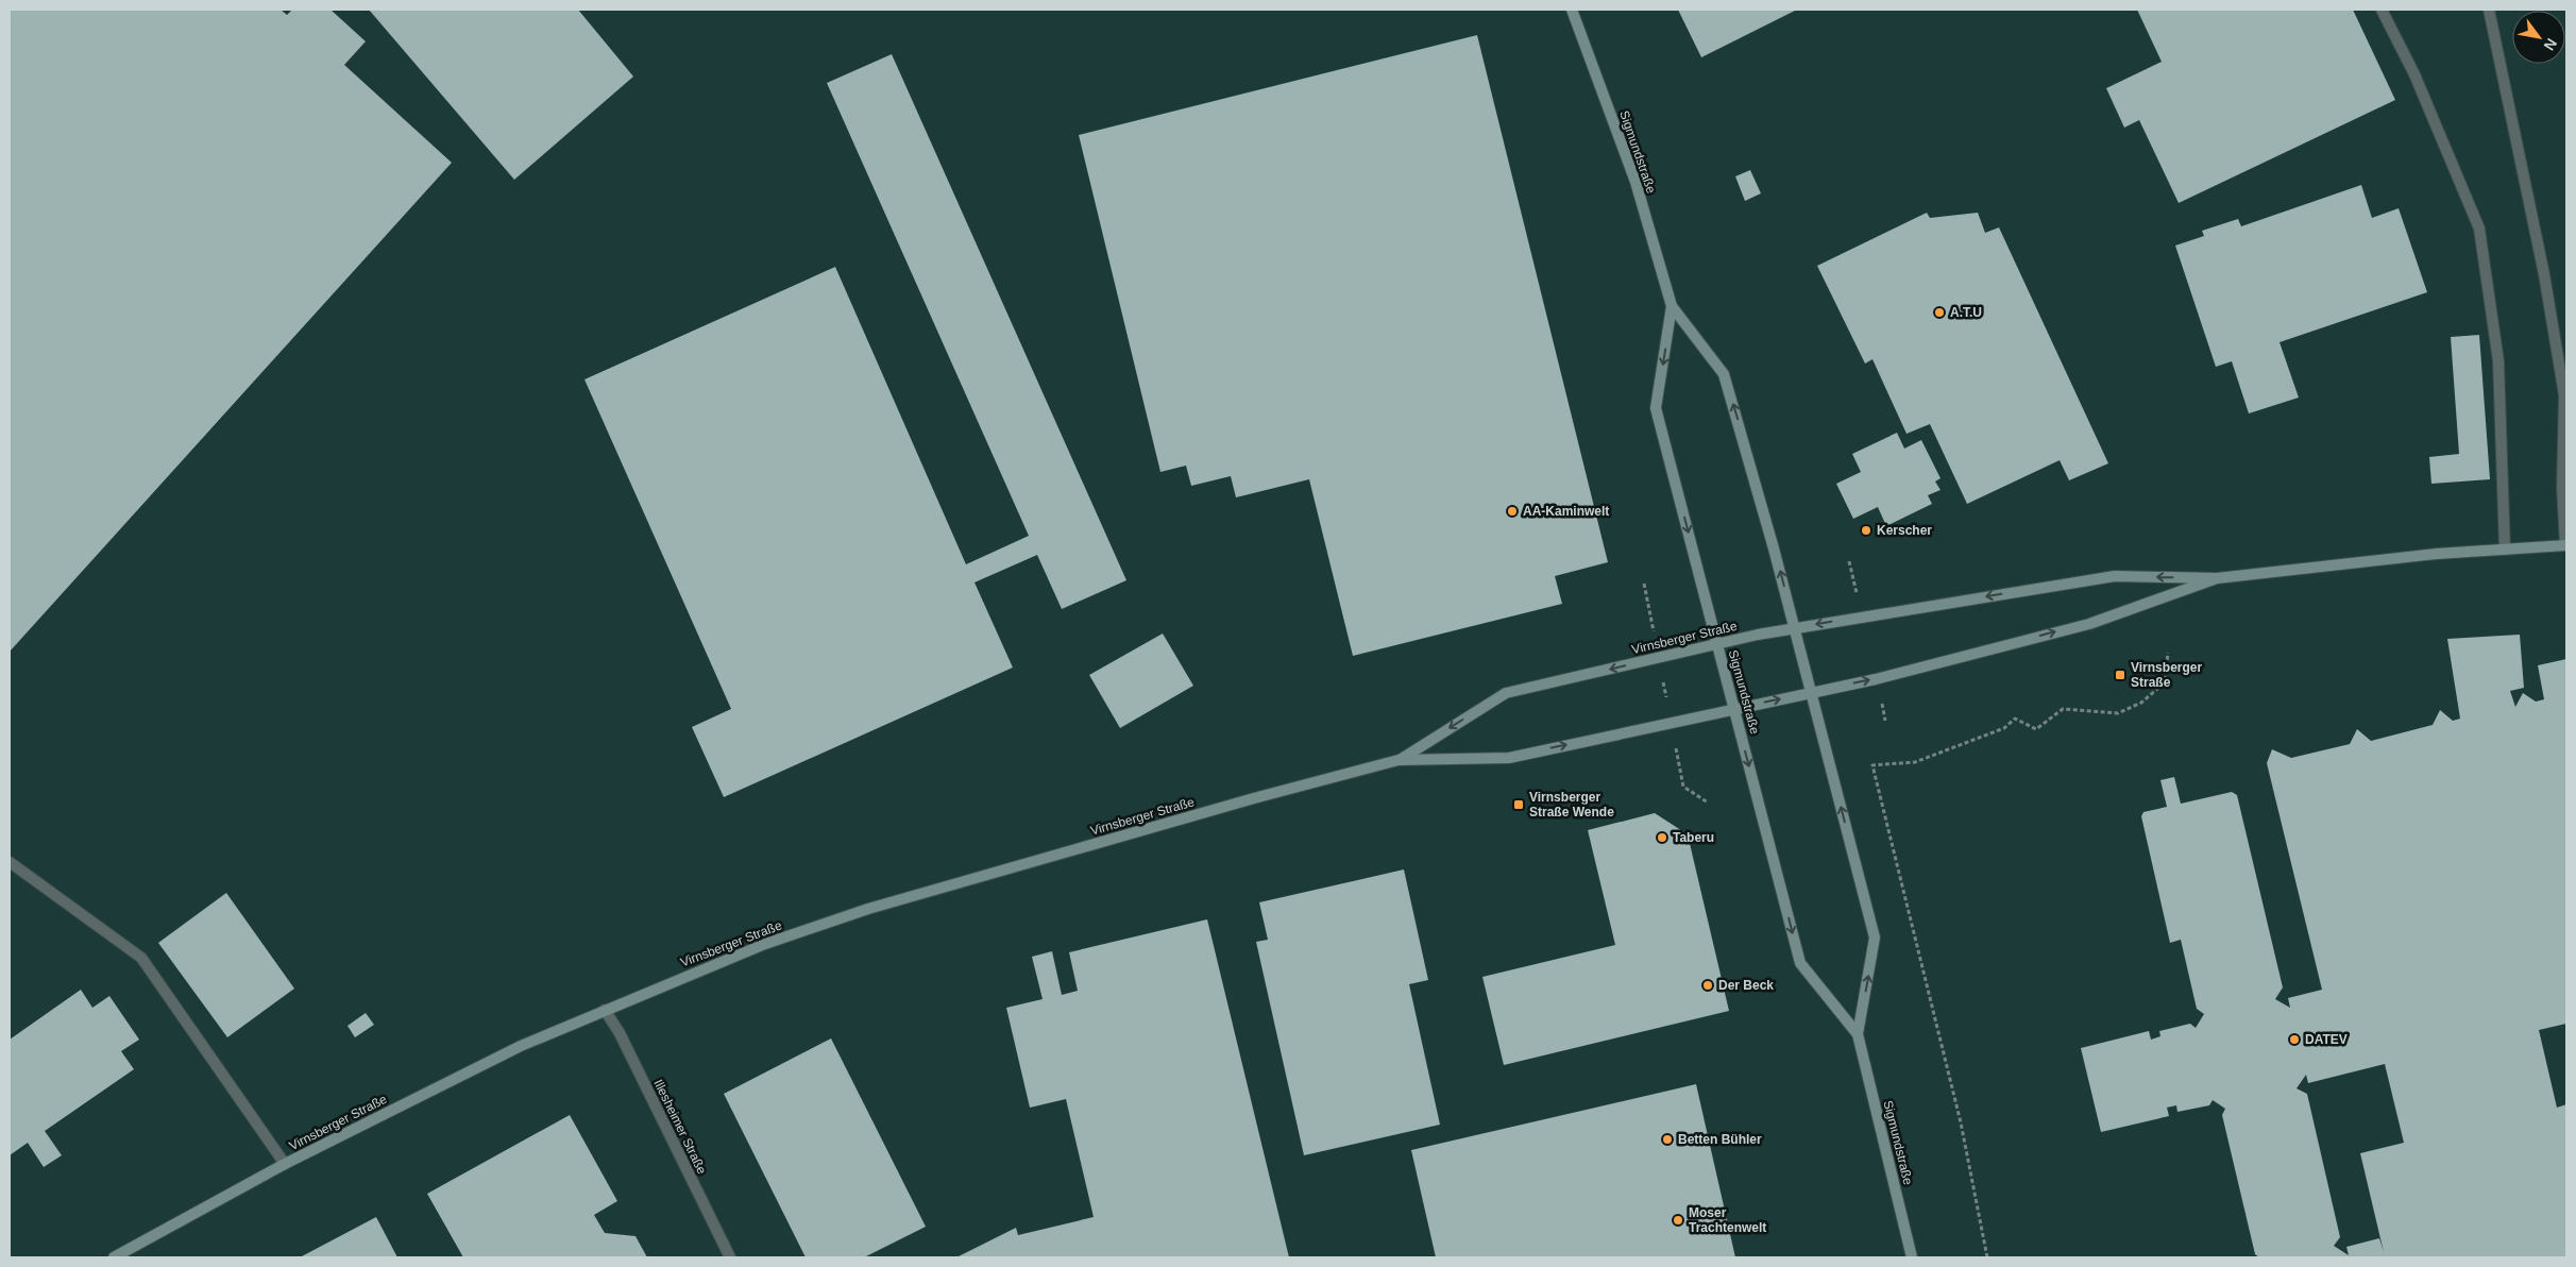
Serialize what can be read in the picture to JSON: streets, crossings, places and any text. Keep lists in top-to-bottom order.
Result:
{
  "streets": {
    "main road": ["Sigmundstraße", "Virnsberger Straße"],
    "street": ["Illesheimer Straße"]
  },
  "crossings": [
    ["Sigmundstraße", "Virnsberger Straße"],
    ["Virnsberger Straße", "Illesheimer Straße"]
  ],
  "places": {
    "other": [
      "A.T.U",
      "AA-Kaminwelt",
      "Kerscher",
      "Taberu",
      "Der Beck",
      "DATEV",
      "Betten Bühler",
      "Moser Trachtenwelt"
    ],
    "transit": ["Virnsberger Straße", "Virnsberger Straße Wende"]
  },
  "north": "bottom right"
}
